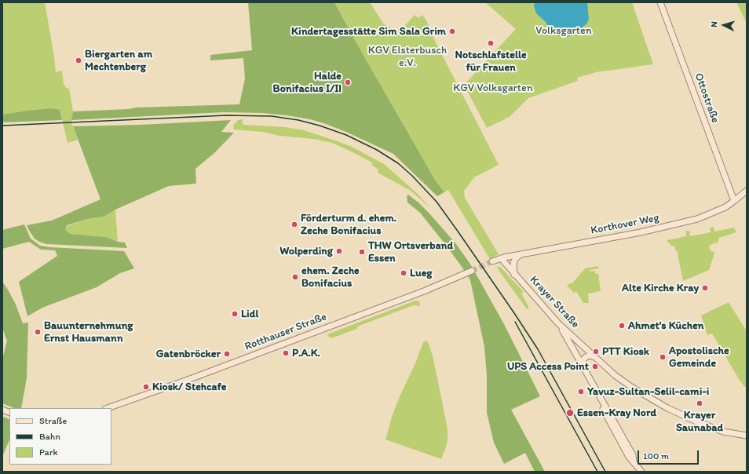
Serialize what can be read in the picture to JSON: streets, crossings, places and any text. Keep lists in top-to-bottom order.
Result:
{
  "streets": {
    "main road": [
      "Ottostraße",
      "Korthover Weg",
      "Krayer Straße",
      "Rotthauser Straße"
    ]
  },
  "crossings": [
    ["Ottostraße", "Korthover Weg"],
    ["Korthover Weg", "Krayer Straße"]
  ],
  "parks": ["Volksgarten", "KGV Elsterbusch e.V.", "KGV Volksgarten"],
  "places": [
    "Kindertagesstätte Sim Sala Grim",
    "Notschlafstelle für Frauen",
    "Biergarten am Mechtenberg",
    "Halde Bonifacius I/II",
    "Förderturm d. ehem. Zeche Bonifacius",
    "Wolperding",
    "THW Ortsverband Essen",
    "Lueg",
    "ehem. Zeche Bonifacius",
    "Alte Kirche Kray",
    "Lidl",
    "Ahmet's Küchen",
    "Bauunternehmung Ernst Hausmann",
    "PTT Kiosk",
    "P.A.K.",
    "Gatenbröcker",
    "Apostolische Gemeinde",
    "UPS Access Point",
    "Kiosk/ Stehcafe",
    "Yavuz-Sultan-Selil-cami-i",
    "Krayer Saunabad",
    "Essen-Kray Nord"
  ],
  "legend": ["Straße", "Bahn", "Park"],
  "scale_bar": "100 m",
  "north": "left"
}
